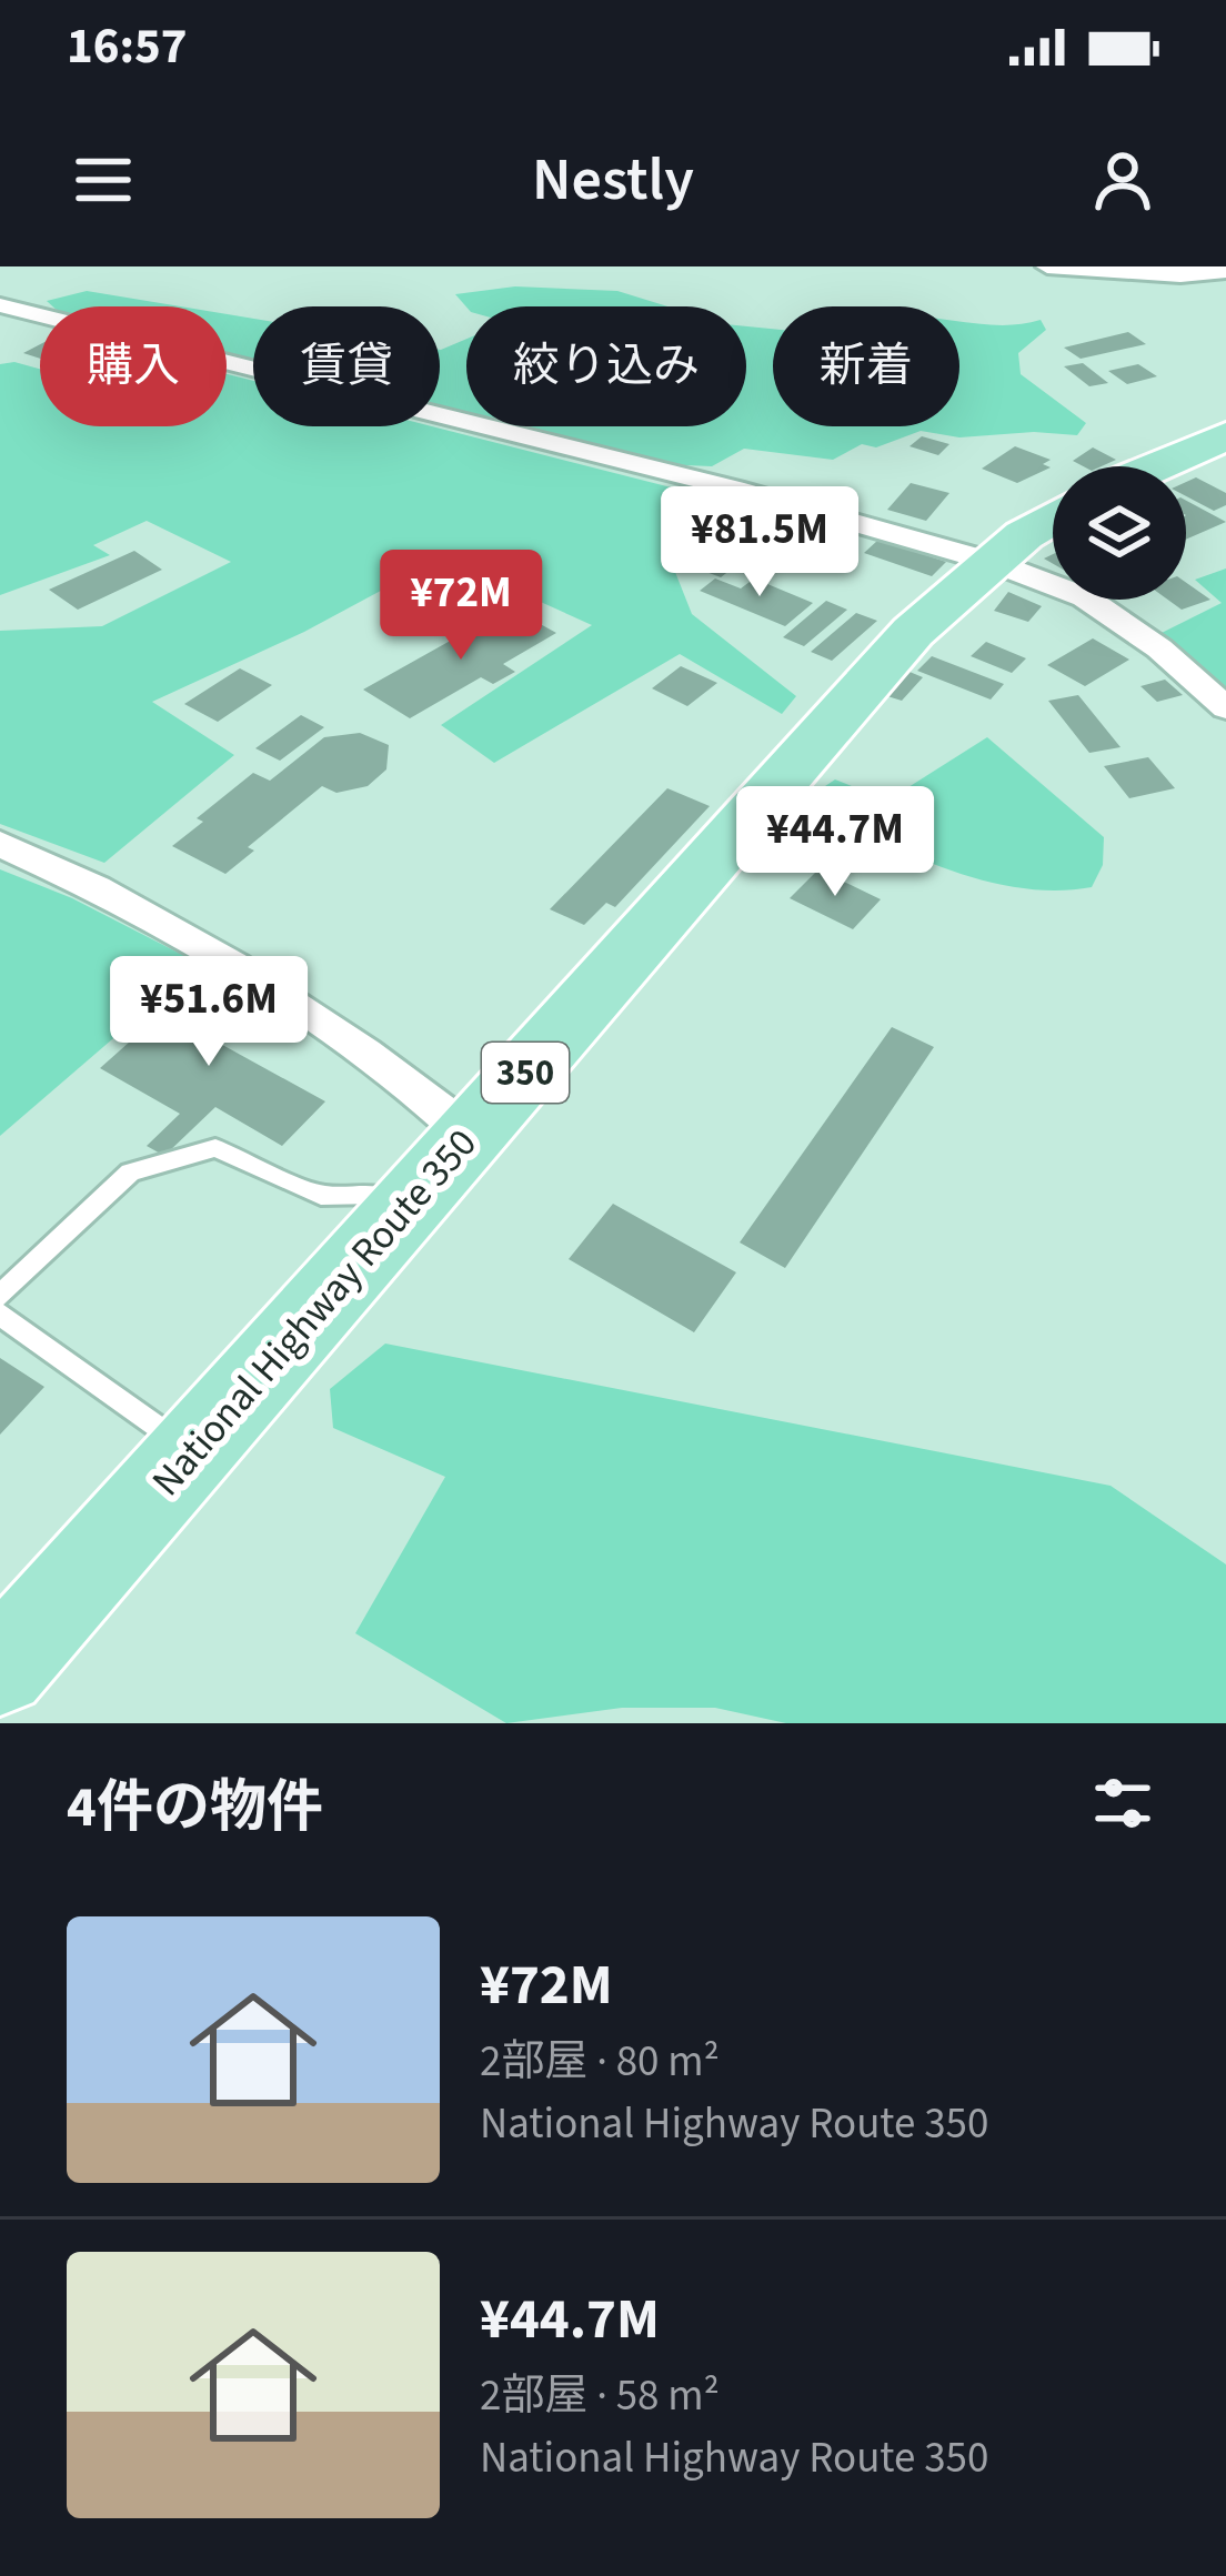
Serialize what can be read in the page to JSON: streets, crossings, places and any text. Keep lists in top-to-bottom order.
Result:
{
  "streets": {
    "highway": ["350", "National Highway Route 350"]
  },
  "page": {
    "status": "16:57",
    "header": "Nestly",
    "chip": [
      "購入",
      "賃貸",
      "絞り込み",
      "新着"
    ],
    "price": [
      "¥81.5M",
      "¥72M",
      "¥44.7M",
      "¥51.6M"
    ],
    "heading": "4件の物件",
    "list": [
      {
        "name": "¥72M",
        "note": "2部屋 · 80 m² · National Highway Route 350"
      },
      {
        "name": "¥44.7M",
        "note": "2部屋 · 58 m² · National Highway Route 350"
      }
    ]
  }
}
